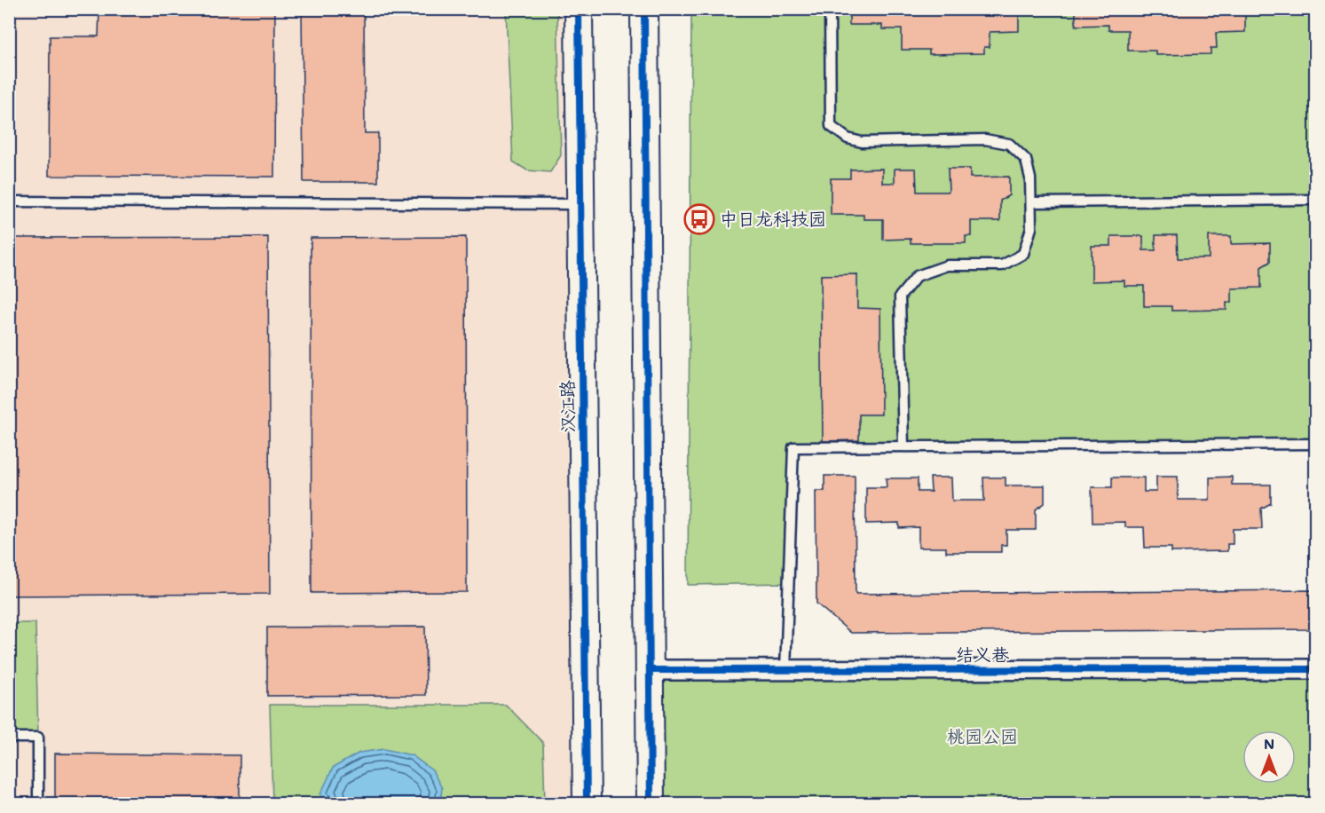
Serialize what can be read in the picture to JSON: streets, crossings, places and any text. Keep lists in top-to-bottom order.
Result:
{
  "streets": {
    "main road": ["汉江路"],
    "street": ["结义巷"]
  },
  "parks": ["桃园公园"],
  "places": {
    "bus stop": ["中日龙科技园"]
  },
  "north": "top"
}
